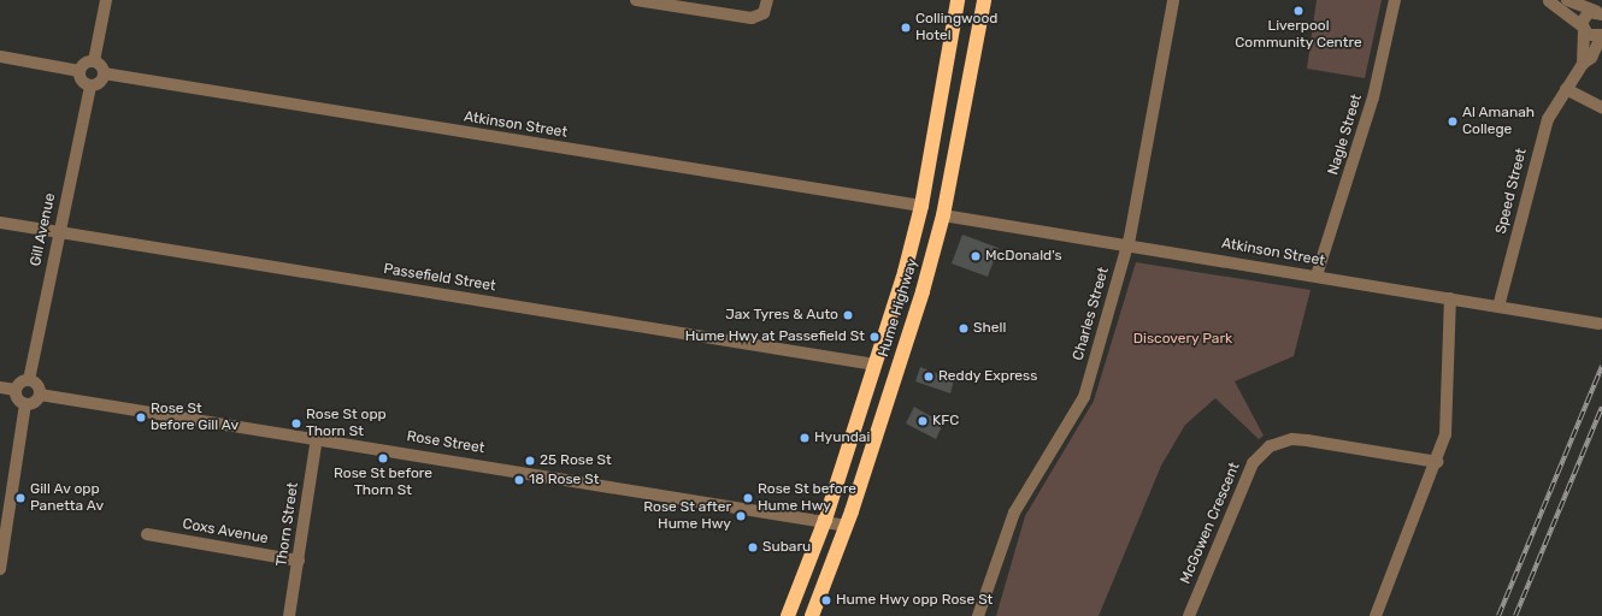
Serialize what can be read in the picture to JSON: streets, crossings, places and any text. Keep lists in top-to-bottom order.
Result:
{
  "streets": {
    "highway": ["Hume Highway"],
    "street": [
      "Atkinson Street",
      "Nagle Street",
      "Speed Street",
      "Gill Avenue",
      "Passefield Street",
      "Charles Street",
      "Rose Street",
      "McGowen Crescent",
      "Thorn Street",
      "Coxs Avenue"
    ]
  },
  "crossings": [
    ["Atkinson Street", "Nagle Street"],
    ["Atkinson Street", "Speed Street"],
    ["Atkinson Street", "Gill Avenue"],
    ["Atkinson Street", "Hume Highway"],
    ["Atkinson Street", "Charles Street"],
    ["Gill Avenue", "Passefield Street"],
    ["Gill Avenue", "Rose Street"],
    ["Passefield Street", "Hume Highway"],
    ["Hume Highway", "Rose Street"],
    ["Rose Street", "Thorn Street"],
    ["Thorn Street", "Coxs Avenue"]
  ],
  "parks": ["Discovery Park"],
  "places": [
    "Liverpool Community Centre",
    "Collingwood Hotel",
    "Al Amanah College",
    "McDonald's",
    "Jax Tyres & Auto",
    "Shell",
    "Hume Hwy at Passefield St",
    "Reddy Express",
    "Rose St before Gill Av",
    "KFC",
    "Rose St opp Thorn St",
    "Hyundai",
    "Rose St before Thorn St",
    "25 Rose St",
    "18 Rose St",
    "Gill Av opp Panetta Av",
    "Rose St before Hume Hwy",
    "Rose St after Hume Hwy",
    "Subaru",
    "Hume Hwy opp Rose St"
  ]
}
